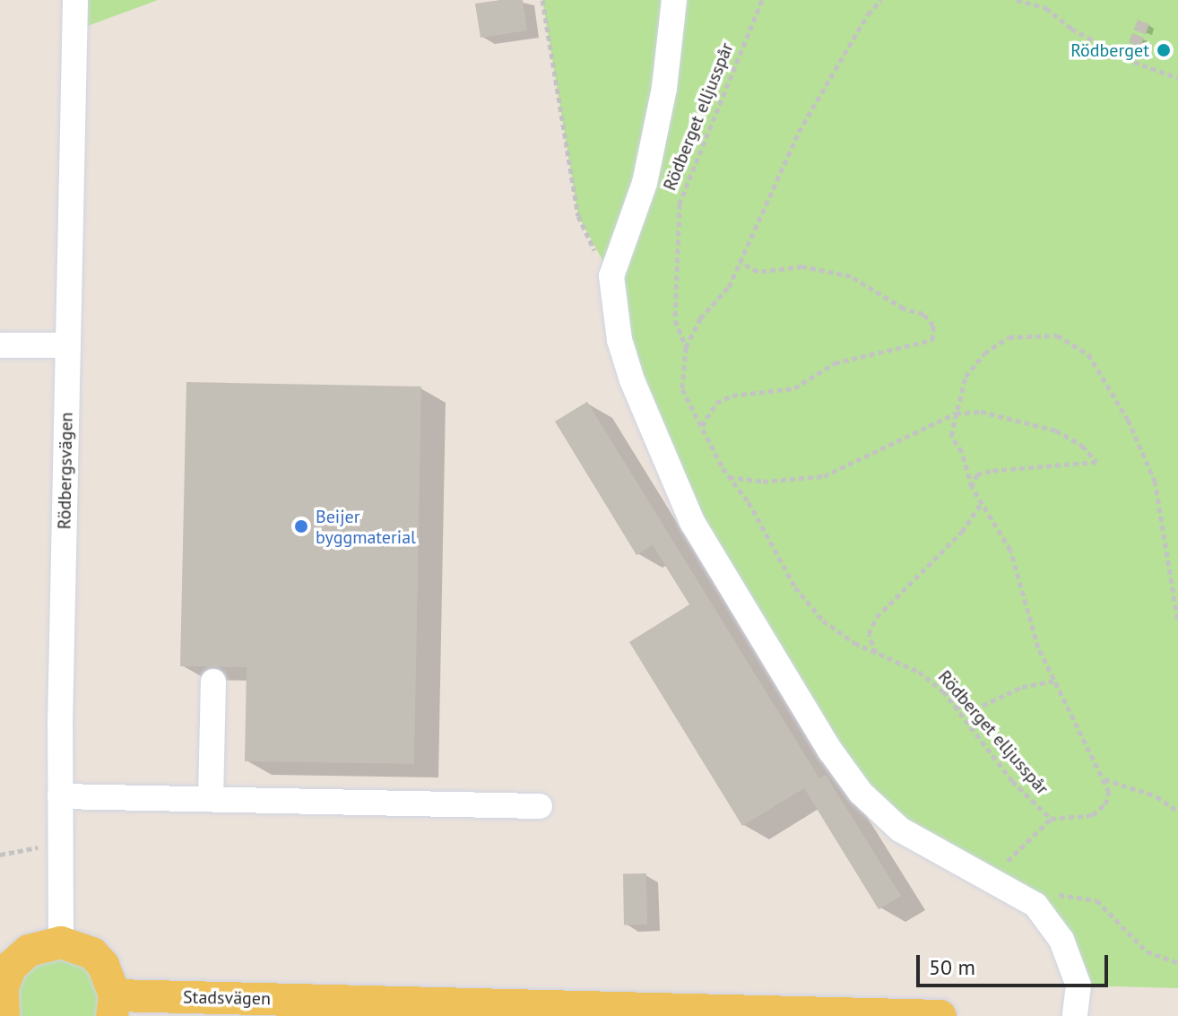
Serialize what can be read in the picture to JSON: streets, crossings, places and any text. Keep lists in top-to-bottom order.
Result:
{
  "streets": {
    "main road": ["Stadsvägen"],
    "street": ["Rödbergsvägen"],
    "path": ["Rödberget elljusspår"]
  },
  "places": ["Rödberget", "Beijer byggmaterial"],
  "scale_bar": "50 m"
}
